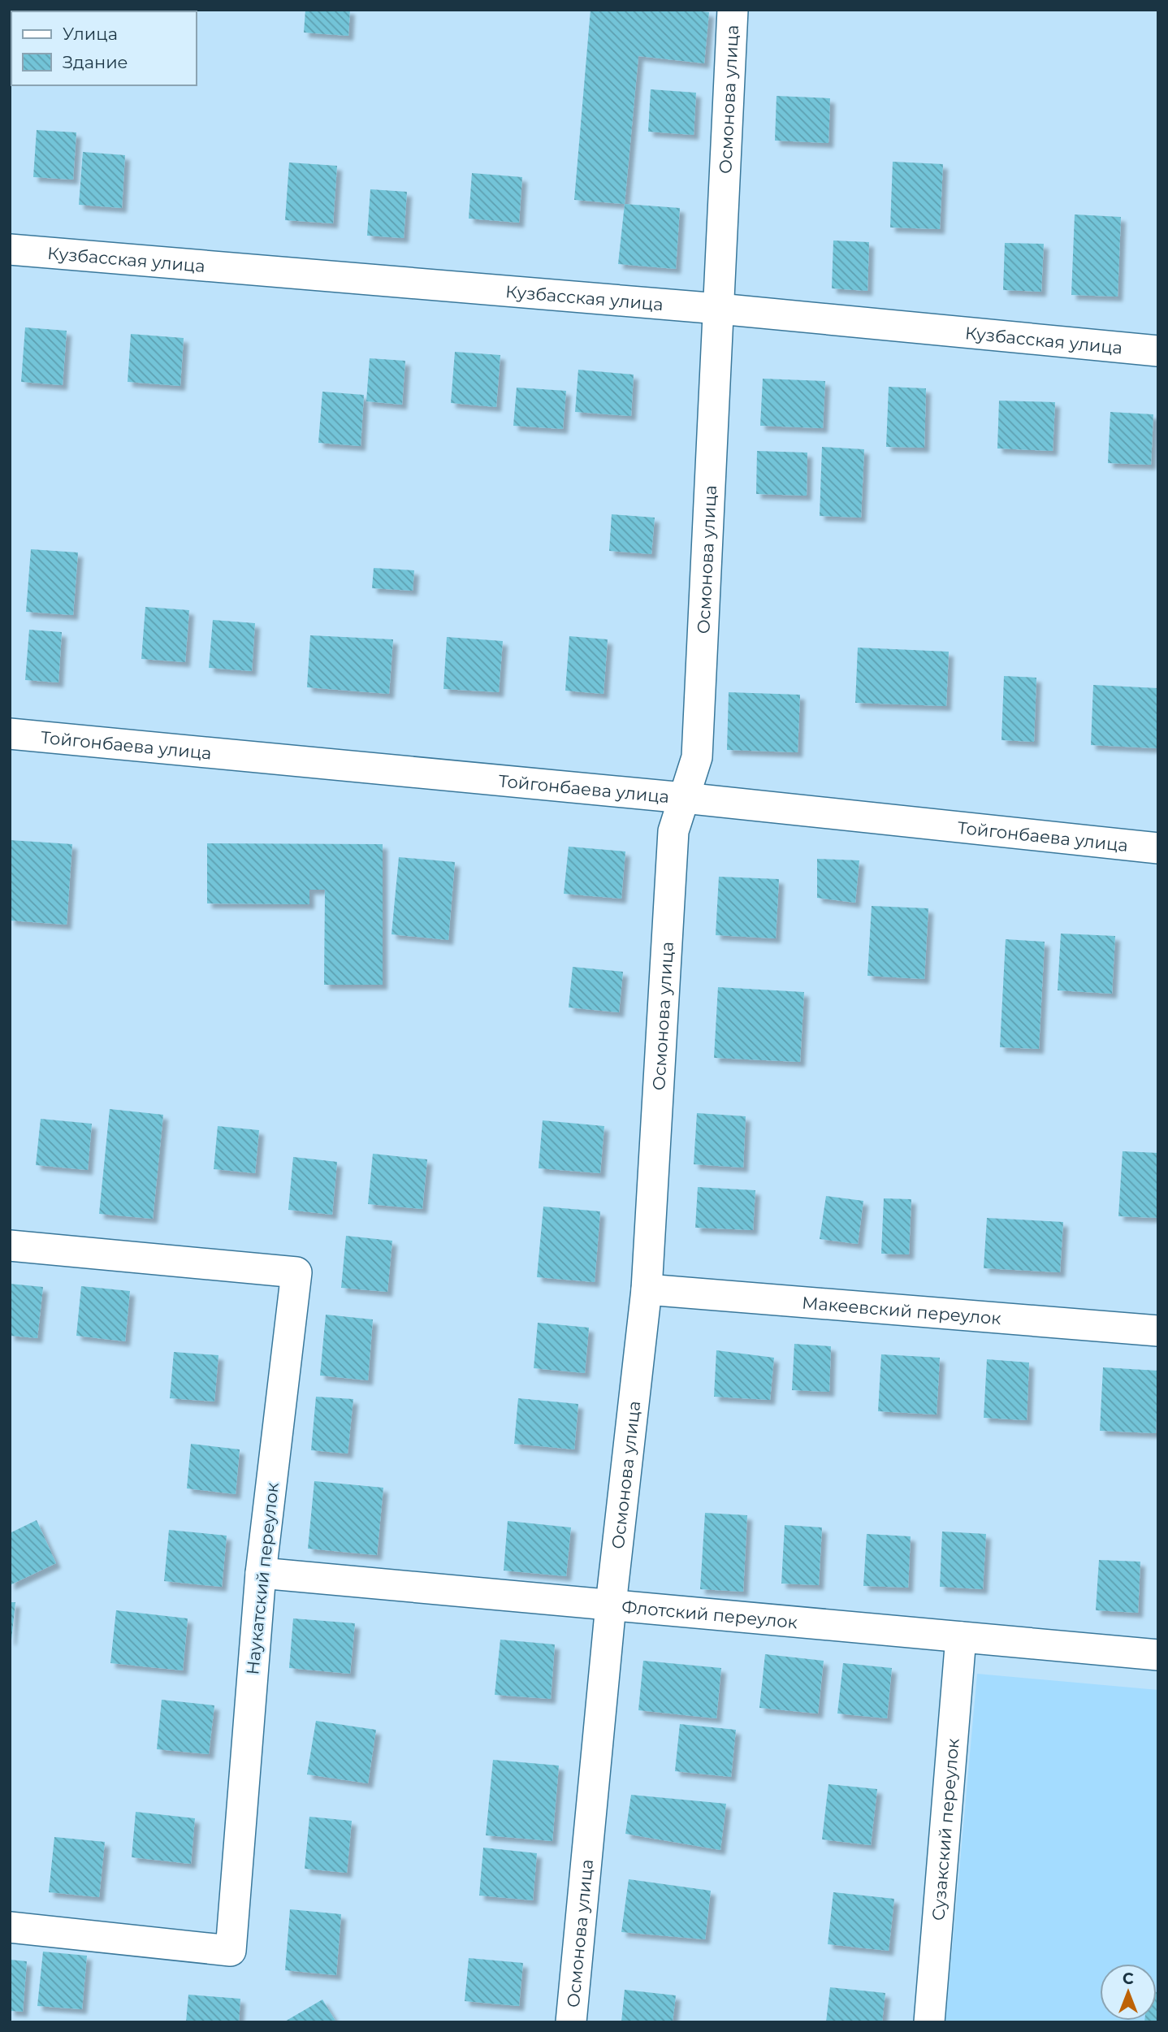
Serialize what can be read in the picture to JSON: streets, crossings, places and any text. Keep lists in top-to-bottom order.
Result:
{
  "streets": {
    "street": [
      "Осмонова улица",
      "Кузбасская улица",
      "Тойгонбаева улица",
      "Макеевский переулок",
      "Наукатский переулок",
      "Флотский переулок",
      "Сузакский переулок"
    ]
  },
  "crossings": [
    ["Осмонова улица", "Кузбасская улица"],
    ["Осмонова улица", "Тойгонбаева улица"],
    ["Осмонова улица", "Макеевский переулок"],
    ["Осмонова улица", "Флотский переулок"],
    ["Наукатский переулок", "Флотский переулок"],
    ["Флотский переулок", "Сузакский переулок"]
  ],
  "legend": ["Улица", "Здание"],
  "north": "top"
}
